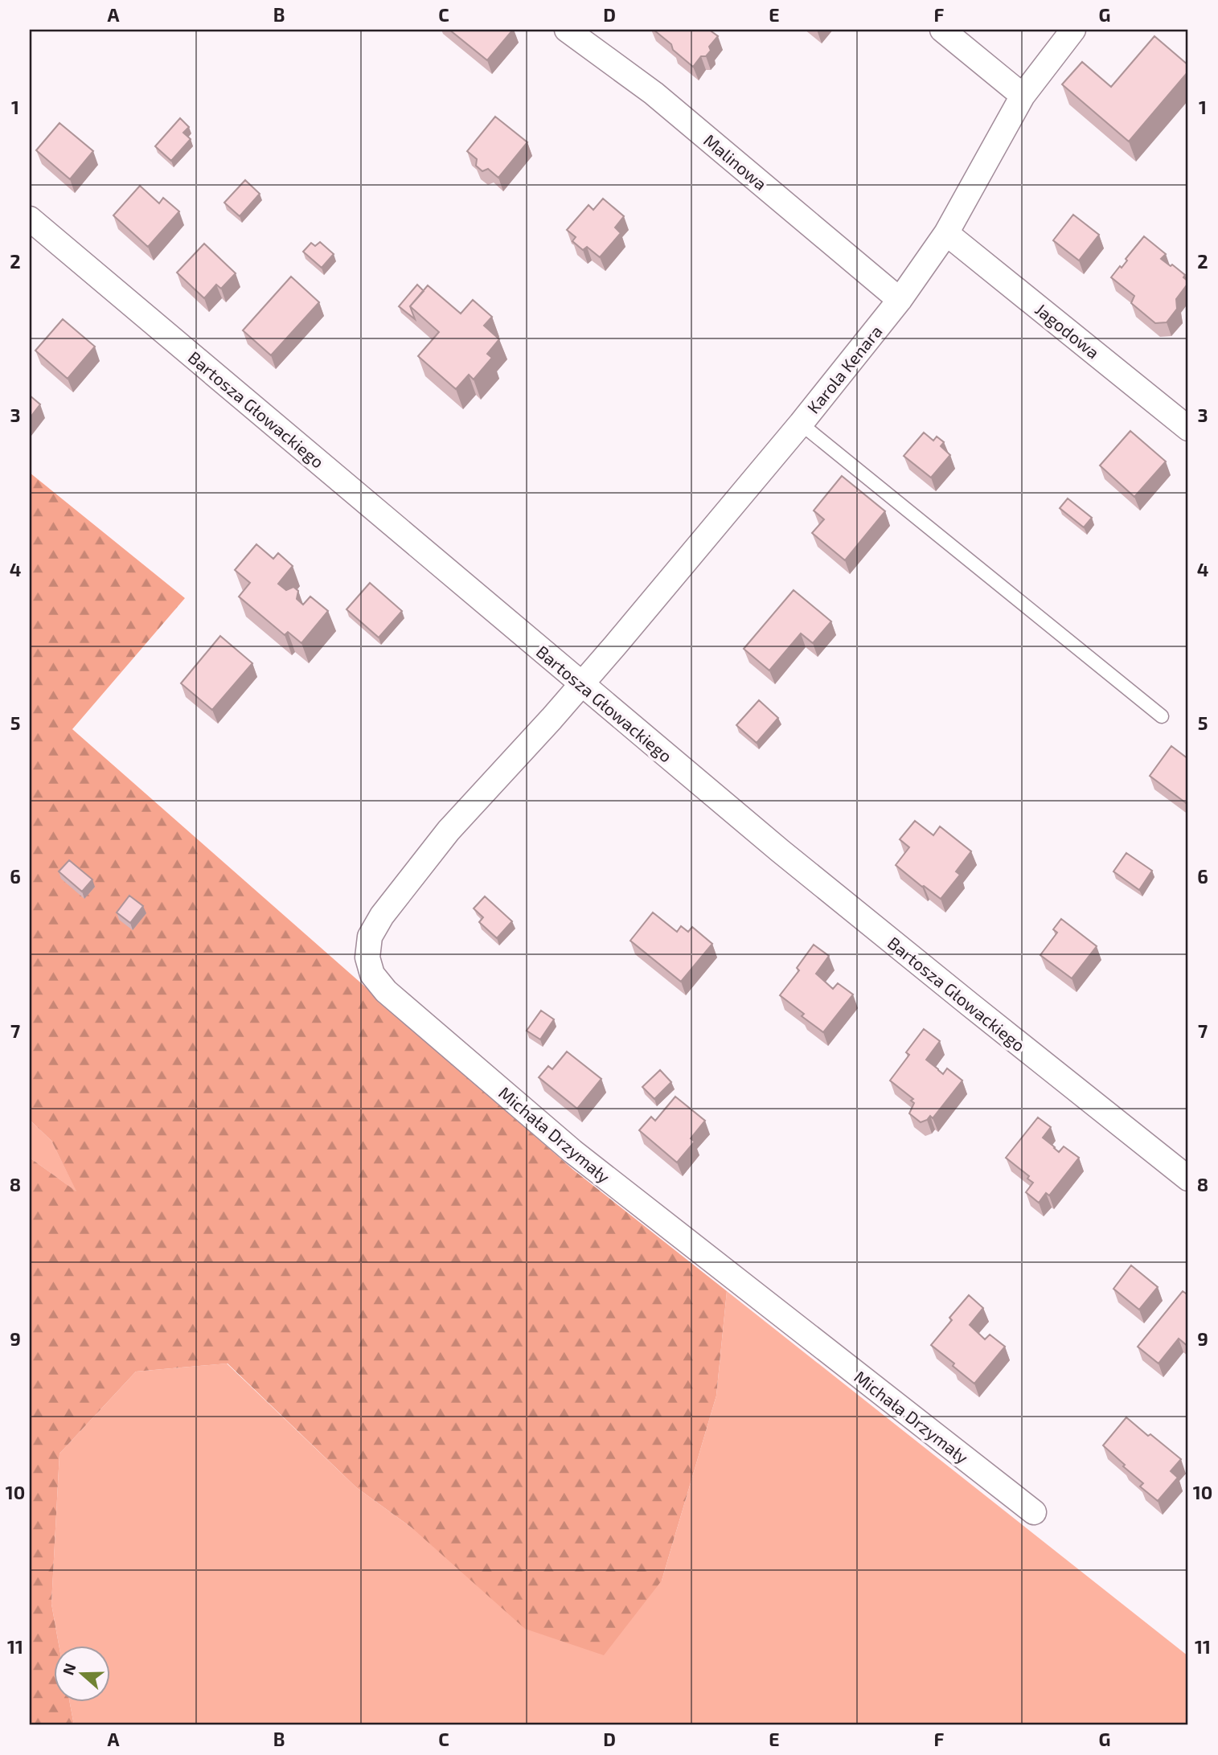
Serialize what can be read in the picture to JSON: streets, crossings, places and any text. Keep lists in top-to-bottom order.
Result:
{
  "streets": {
    "street": [
      "Malinowa",
      "Jagodowa",
      "Karola Kenara",
      "Bartosza Głowackiego",
      "Michała Drzymały"
    ]
  },
  "crossings": [
    ["Malinowa", "Karola Kenara"],
    ["Jagodowa", "Karola Kenara"],
    ["Karola Kenara", "Bartosza Głowackiego"],
    ["Karola Kenara", "Michała Drzymały"],
    ["Bartosza Głowackiego", "Michała Drzymały"]
  ],
  "north": "left",
  "grid": {
    "columns": [
      "A",
      "B",
      "C",
      "D",
      "E",
      "F",
      "G"
    ],
    "rows": [
      "1",
      "2",
      "3",
      "4",
      "5",
      "6",
      "7",
      "8",
      "9",
      "10",
      "11"
    ]
  }
}
